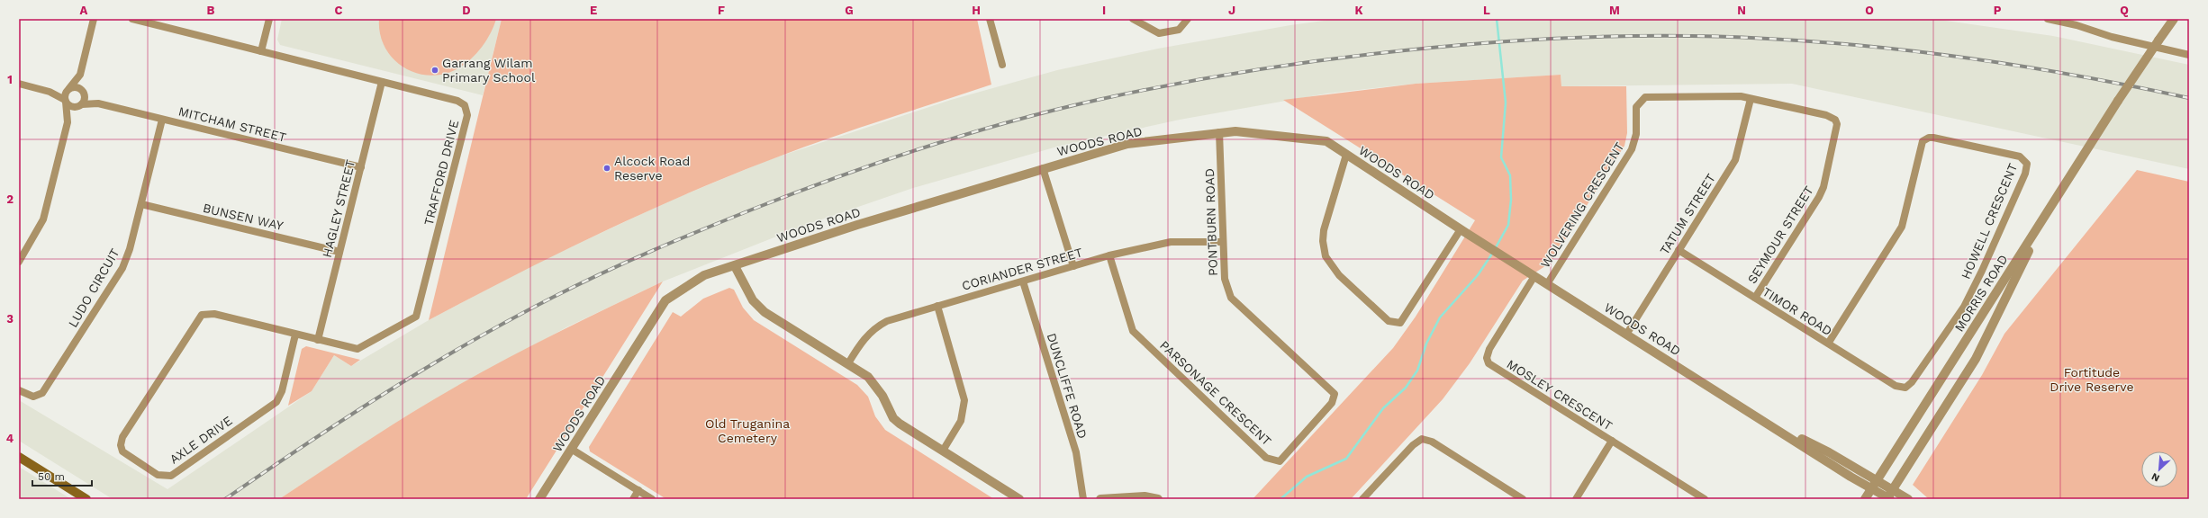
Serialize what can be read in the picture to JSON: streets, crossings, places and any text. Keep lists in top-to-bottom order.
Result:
{
  "streets": {
    "street": [
      "MITCHAM STREET",
      "WOODS ROAD",
      "TRAFFORD DRIVE",
      "WOLVERING CRESCENT",
      "HAGLEY STREET",
      "TATUM STREET",
      "BUNSEN WAY",
      "HOWELL CRESCENT",
      "PONTBURN ROAD",
      "SEYMOUR STREET",
      "CORIANDER STREET",
      "LUDO CIRCUIT",
      "MORRIS ROAD",
      "TIMOR ROAD",
      "DUNCLIFFE ROAD",
      "PARSONAGE CRESCENT",
      "MOSLEY CRESCENT",
      "AXLE DRIVE"
    ]
  },
  "crossings": [
    ["MITCHAM STREET", "HAGLEY STREET"],
    ["MITCHAM STREET", "LUDO CIRCUIT"],
    ["WOODS ROAD", "WOLVERING CRESCENT"],
    ["WOODS ROAD", "TATUM STREET"],
    ["WOODS ROAD", "PONTBURN ROAD"],
    ["WOODS ROAD", "MORRIS ROAD"],
    ["WOODS ROAD", "MOSLEY CRESCENT"],
    ["TRAFFORD DRIVE", "HAGLEY STREET"],
    ["TRAFFORD DRIVE", "AXLE DRIVE"],
    ["WOLVERING CRESCENT", "TATUM STREET"],
    ["WOLVERING CRESCENT", "SEYMOUR STREET"],
    ["HAGLEY STREET", "BUNSEN WAY"],
    ["TATUM STREET", "TIMOR ROAD"],
    ["BUNSEN WAY", "LUDO CIRCUIT"],
    ["HOWELL CRESCENT", "TIMOR ROAD"],
    ["PONTBURN ROAD", "CORIANDER STREET"],
    ["PONTBURN ROAD", "PARSONAGE CRESCENT"],
    ["SEYMOUR STREET", "TIMOR ROAD"],
    ["CORIANDER STREET", "DUNCLIFFE ROAD"],
    ["CORIANDER STREET", "PARSONAGE CRESCENT"]
  ],
  "parks": ["Fortitude Drive Reserve", "Old Truganina Cemetery"],
  "places": ["Garrang Wilam Primary School", "Alcock Road Reserve"],
  "scale_bar": "50 m",
  "north": "bottom left",
  "grid": {
    "columns": [
      "A",
      "B",
      "C",
      "D",
      "E",
      "F",
      "G",
      "H",
      "I",
      "J",
      "K",
      "L",
      "M",
      "N",
      "O",
      "P",
      "Q"
    ],
    "rows": [
      "1",
      "2",
      "3",
      "4"
    ]
  }
}
